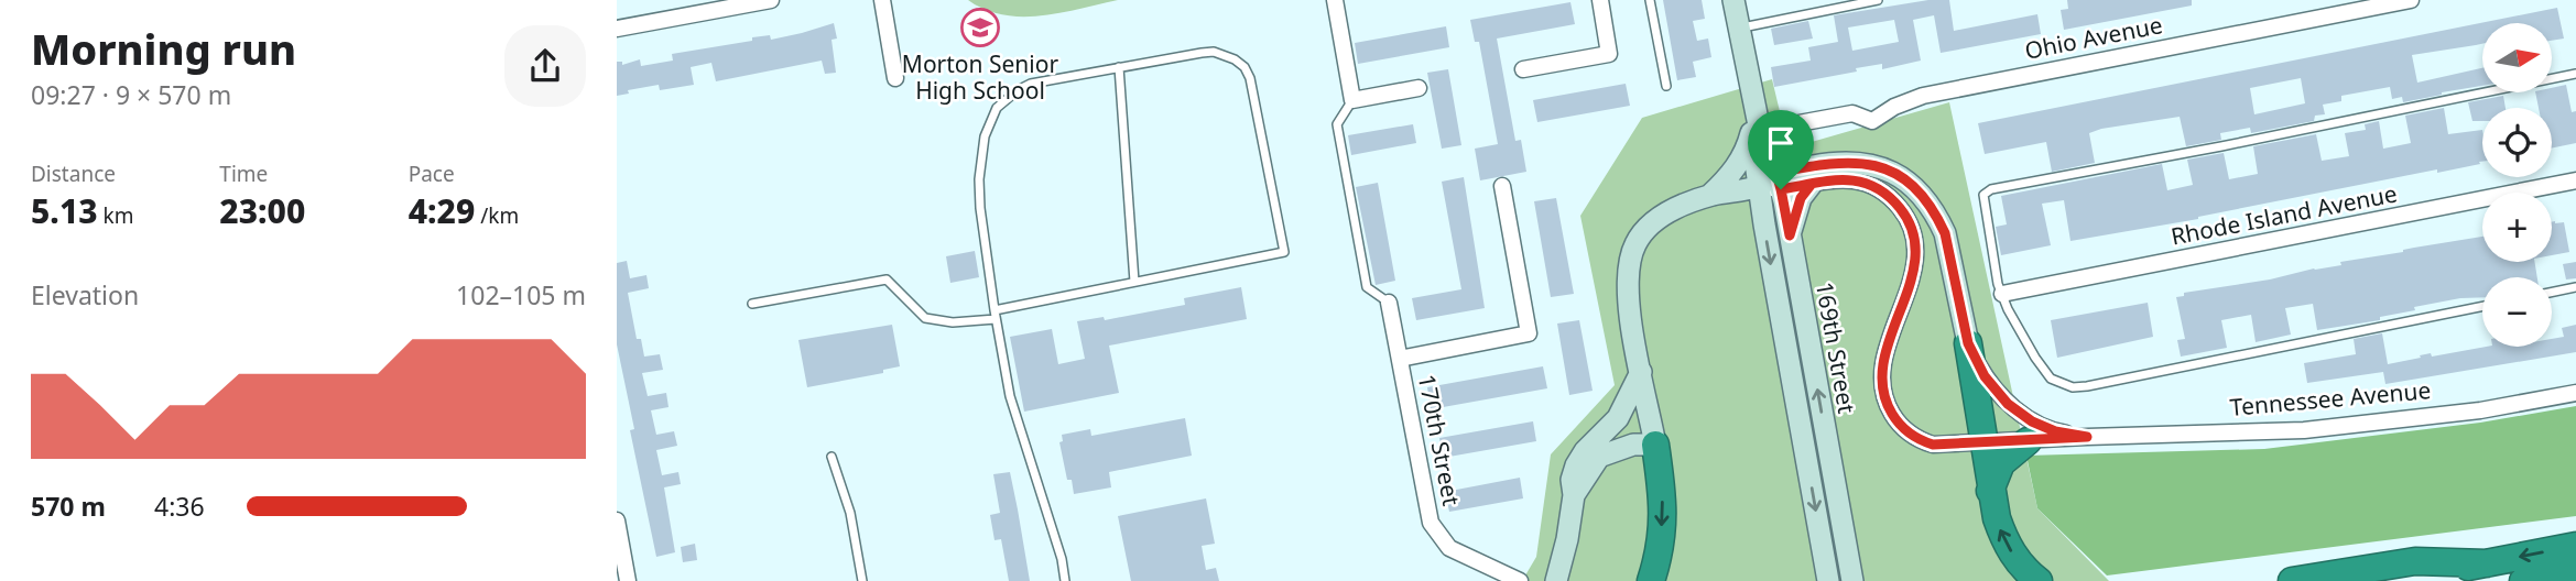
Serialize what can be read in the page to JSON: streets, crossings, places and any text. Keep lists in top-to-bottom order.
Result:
{
  "streets": {
    "main road": ["169th Street", "Tennessee Avenue"],
    "street": ["Ohio Avenue", "Rhode Island Avenue", "170th Street"]
  },
  "crossings": [
    ["169th Street", "Tennessee Avenue"]
  ],
  "places": {
    "school or university": ["Morton Senior High School"]
  },
  "north": "right",
  "page": {
    "heading": ["Morning run", "09:27 · 9 × 570 m"],
    "map_buttons": ["+", "−"],
    "stats": [
      ["Distance", "5.13 km"],
      ["Time", "23:00"],
      ["Pace", "4:29 /km"]
    ],
    "chart": ["Elevation", "102–105 m"],
    "list": [
      {
        "name": "570 m",
        "note": "4:36"
      }
    ]
  }
}
